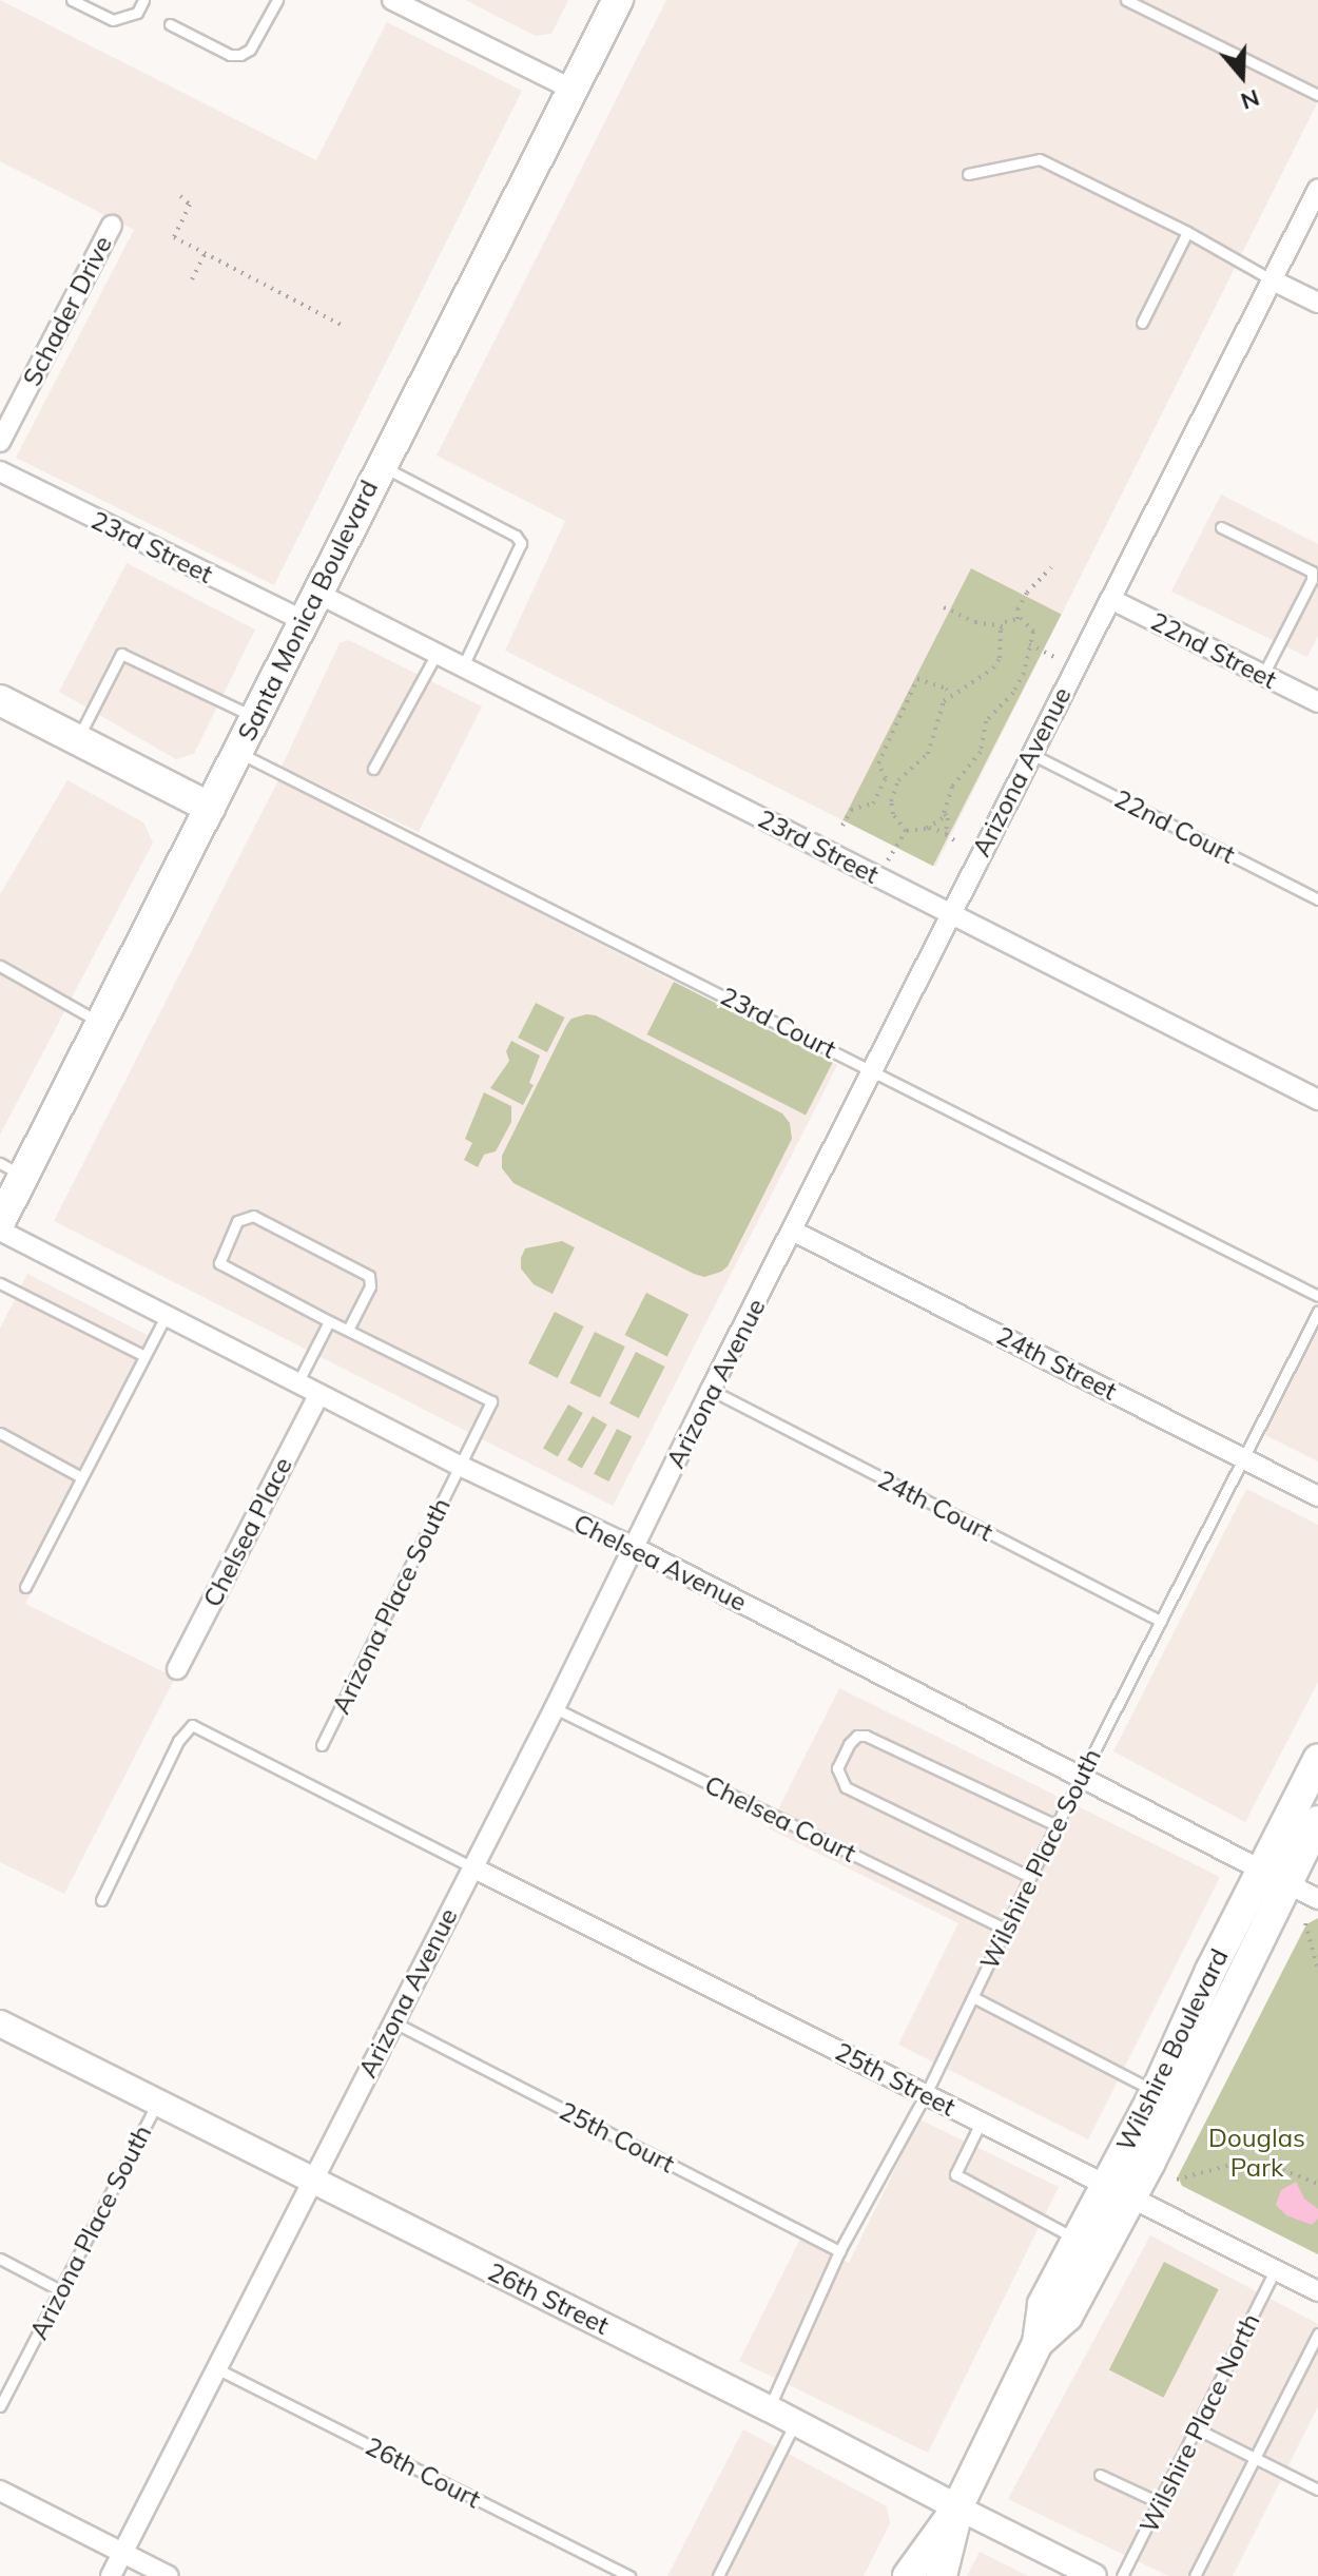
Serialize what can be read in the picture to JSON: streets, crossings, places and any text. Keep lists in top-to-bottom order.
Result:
{
  "streets": {
    "main road": ["Santa Monica Boulevard", "Wilshire Boulevard", "26th Street"],
    "street": [
      "Schader Drive",
      "23rd Street",
      "22nd Street",
      "Arizona Avenue",
      "24th Street",
      "Chelsea Place",
      "Chelsea Avenue",
      "25th Street"
    ],
    "lane": [
      "22nd Court",
      "23rd Court",
      "24th Court",
      "Arizona Place South",
      "Chelsea Court",
      "Wilshire Place South",
      "25th Court",
      "Wilshire Place North",
      "26th Court"
    ]
  },
  "crossings": [
    ["23rd Street", "Santa Monica Boulevard"],
    ["23rd Street", "Arizona Avenue"],
    ["Santa Monica Boulevard", "23rd Court"],
    ["Santa Monica Boulevard", "Chelsea Avenue"],
    ["22nd Street", "Arizona Avenue"],
    ["Arizona Avenue", "22nd Court"],
    ["Arizona Avenue", "23rd Court"],
    ["Arizona Avenue", "24th Street"],
    ["Arizona Avenue", "24th Court"],
    ["Arizona Avenue", "Chelsea Avenue"],
    ["Arizona Avenue", "Chelsea Court"],
    ["Arizona Avenue", "25th Street"],
    ["Arizona Avenue", "25th Court"],
    ["Arizona Avenue", "26th Street"],
    ["Arizona Avenue", "26th Court"],
    ["24th Street", "Wilshire Place South"],
    ["24th Court", "Wilshire Place South"],
    ["Chelsea Place", "Chelsea Avenue"],
    ["Chelsea Avenue", "Arizona Place South"],
    ["Chelsea Avenue", "Wilshire Place South"],
    ["Chelsea Avenue", "Wilshire Boulevard"],
    ["Arizona Place South", "26th Street"],
    ["Chelsea Court", "Wilshire Place South"],
    ["Wilshire Place South", "25th Street"],
    ["Wilshire Place South", "25th Court"],
    ["Wilshire Place South", "26th Street"],
    ["Wilshire Boulevard", "25th Street"],
    ["Wilshire Boulevard", "26th Street"],
    ["25th Street", "Wilshire Place North"]
  ],
  "parks": ["Douglas Park"],
  "north": "bottom"
}
